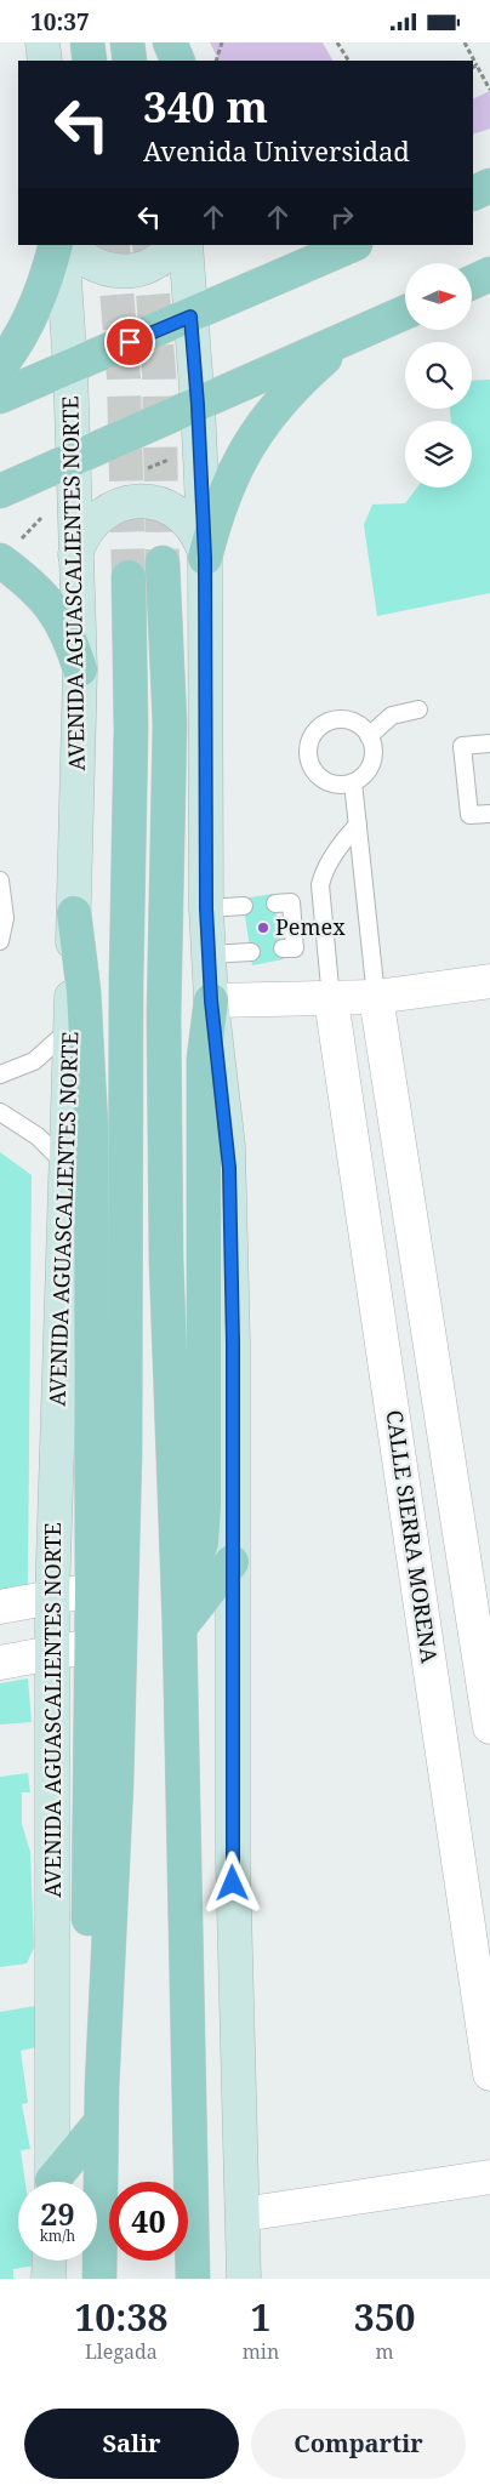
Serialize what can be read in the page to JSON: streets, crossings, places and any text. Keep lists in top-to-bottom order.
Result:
{
  "streets": {
    "street": ["AVENIDA AGUASCALIENTES NORTE", "CALLE SIERRA MORENA"]
  },
  "places": ["Pemex"],
  "north": "right",
  "page": {
    "status": "10:37",
    "turn": ["340 m", "Avenida Universidad"],
    "speed": "29 km/h",
    "limit": "40",
    "eta": [
      "10:38",
      "Llegada",
      "1",
      "min",
      "350",
      "m"
    ],
    "buttons": ["Salir", "Compartir"]
  }
}
